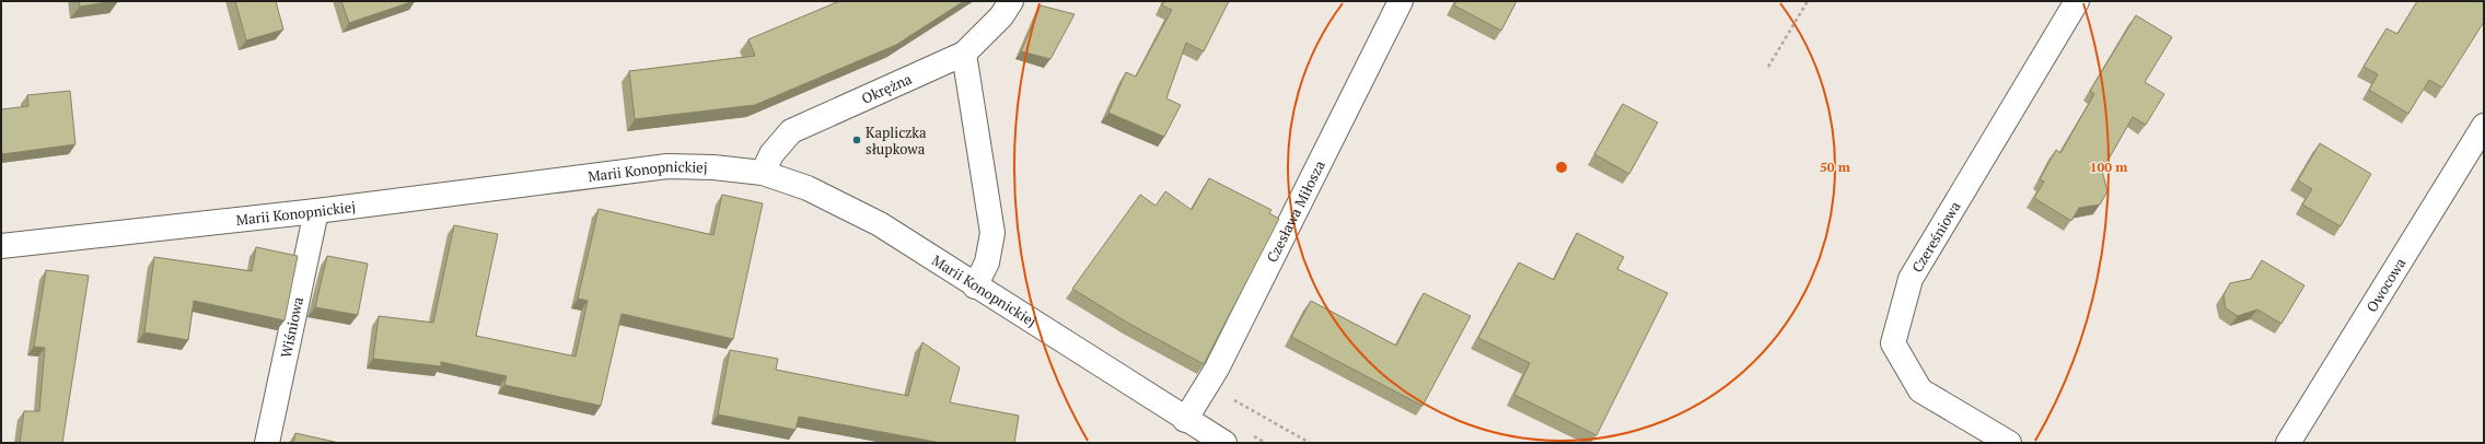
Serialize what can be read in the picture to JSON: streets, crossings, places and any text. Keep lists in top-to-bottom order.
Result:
{
  "streets": {
    "street": [
      "Okrężna",
      "Marii Konopnickiej",
      "Czesława Miłosza",
      "Czereśniowa",
      "Owocowa",
      "Wiśniowa"
    ]
  },
  "crossings": [
    ["Okrężna", "Marii Konopnickiej"],
    ["Marii Konopnickiej", "Czesława Miłosza"],
    ["Marii Konopnickiej", "Wiśniowa"]
  ],
  "places": ["Kapliczka słupkowa"],
  "rings": ["50 m", "100 m"]
}
